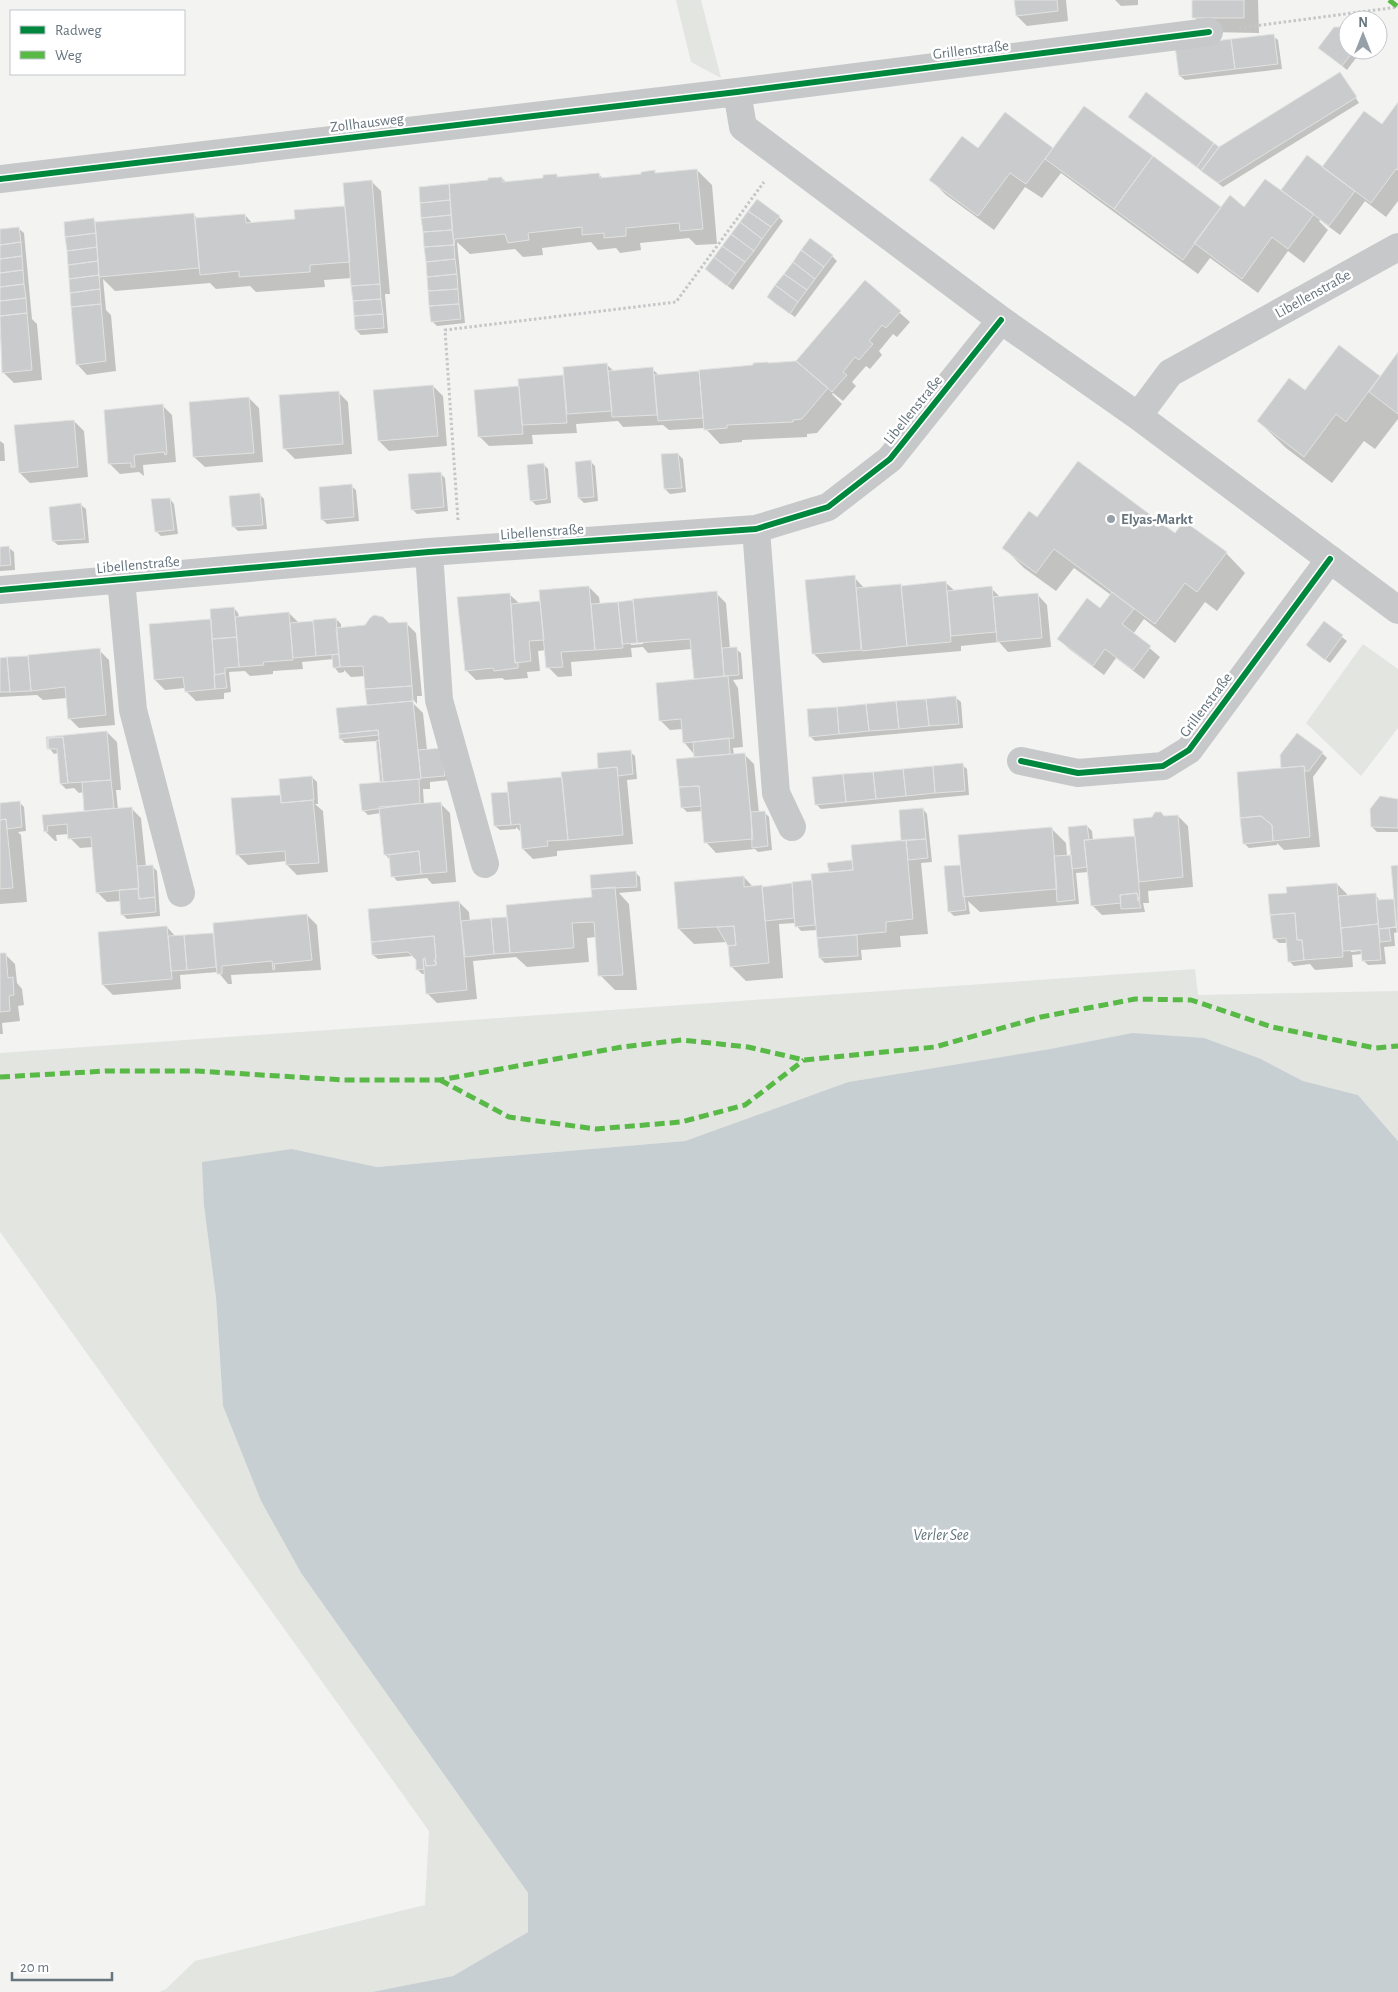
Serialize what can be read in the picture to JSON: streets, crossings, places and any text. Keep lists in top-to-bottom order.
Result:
{
  "streets": {
    "street": ["Grillenstraße", "Zollhausweg", "Libellenstraße"]
  },
  "crossings": [
    ["Grillenstraße", "Zollhausweg"]
  ],
  "water": ["Verler See"],
  "places": ["Elyas-Markt"],
  "legend": ["Radweg", "Weg"],
  "scale_bar": "20 m",
  "north": "top"
}
